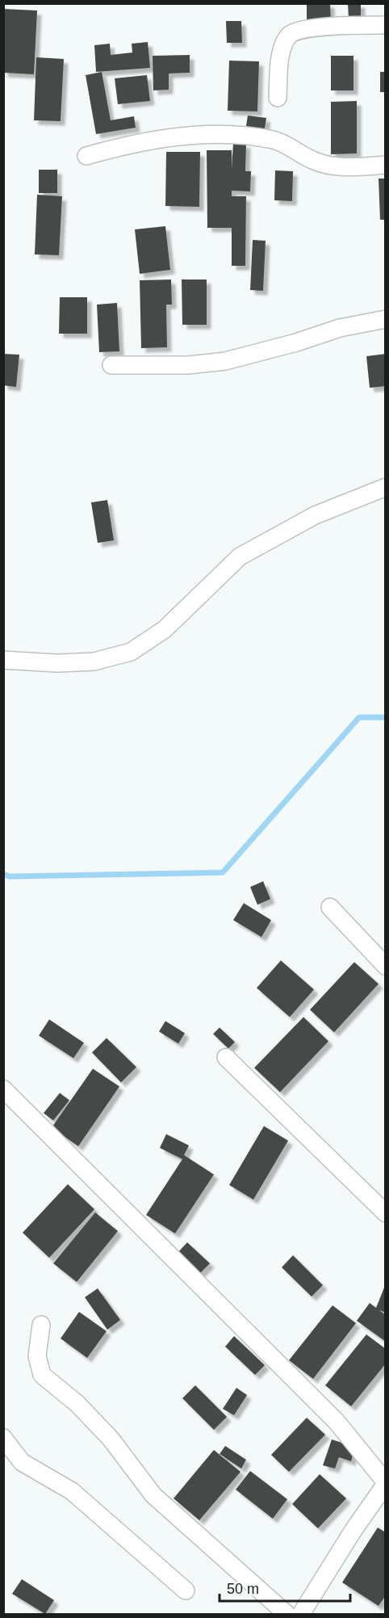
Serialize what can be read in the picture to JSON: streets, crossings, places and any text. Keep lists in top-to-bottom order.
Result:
{
  "scale_bar": "50 m"
}
